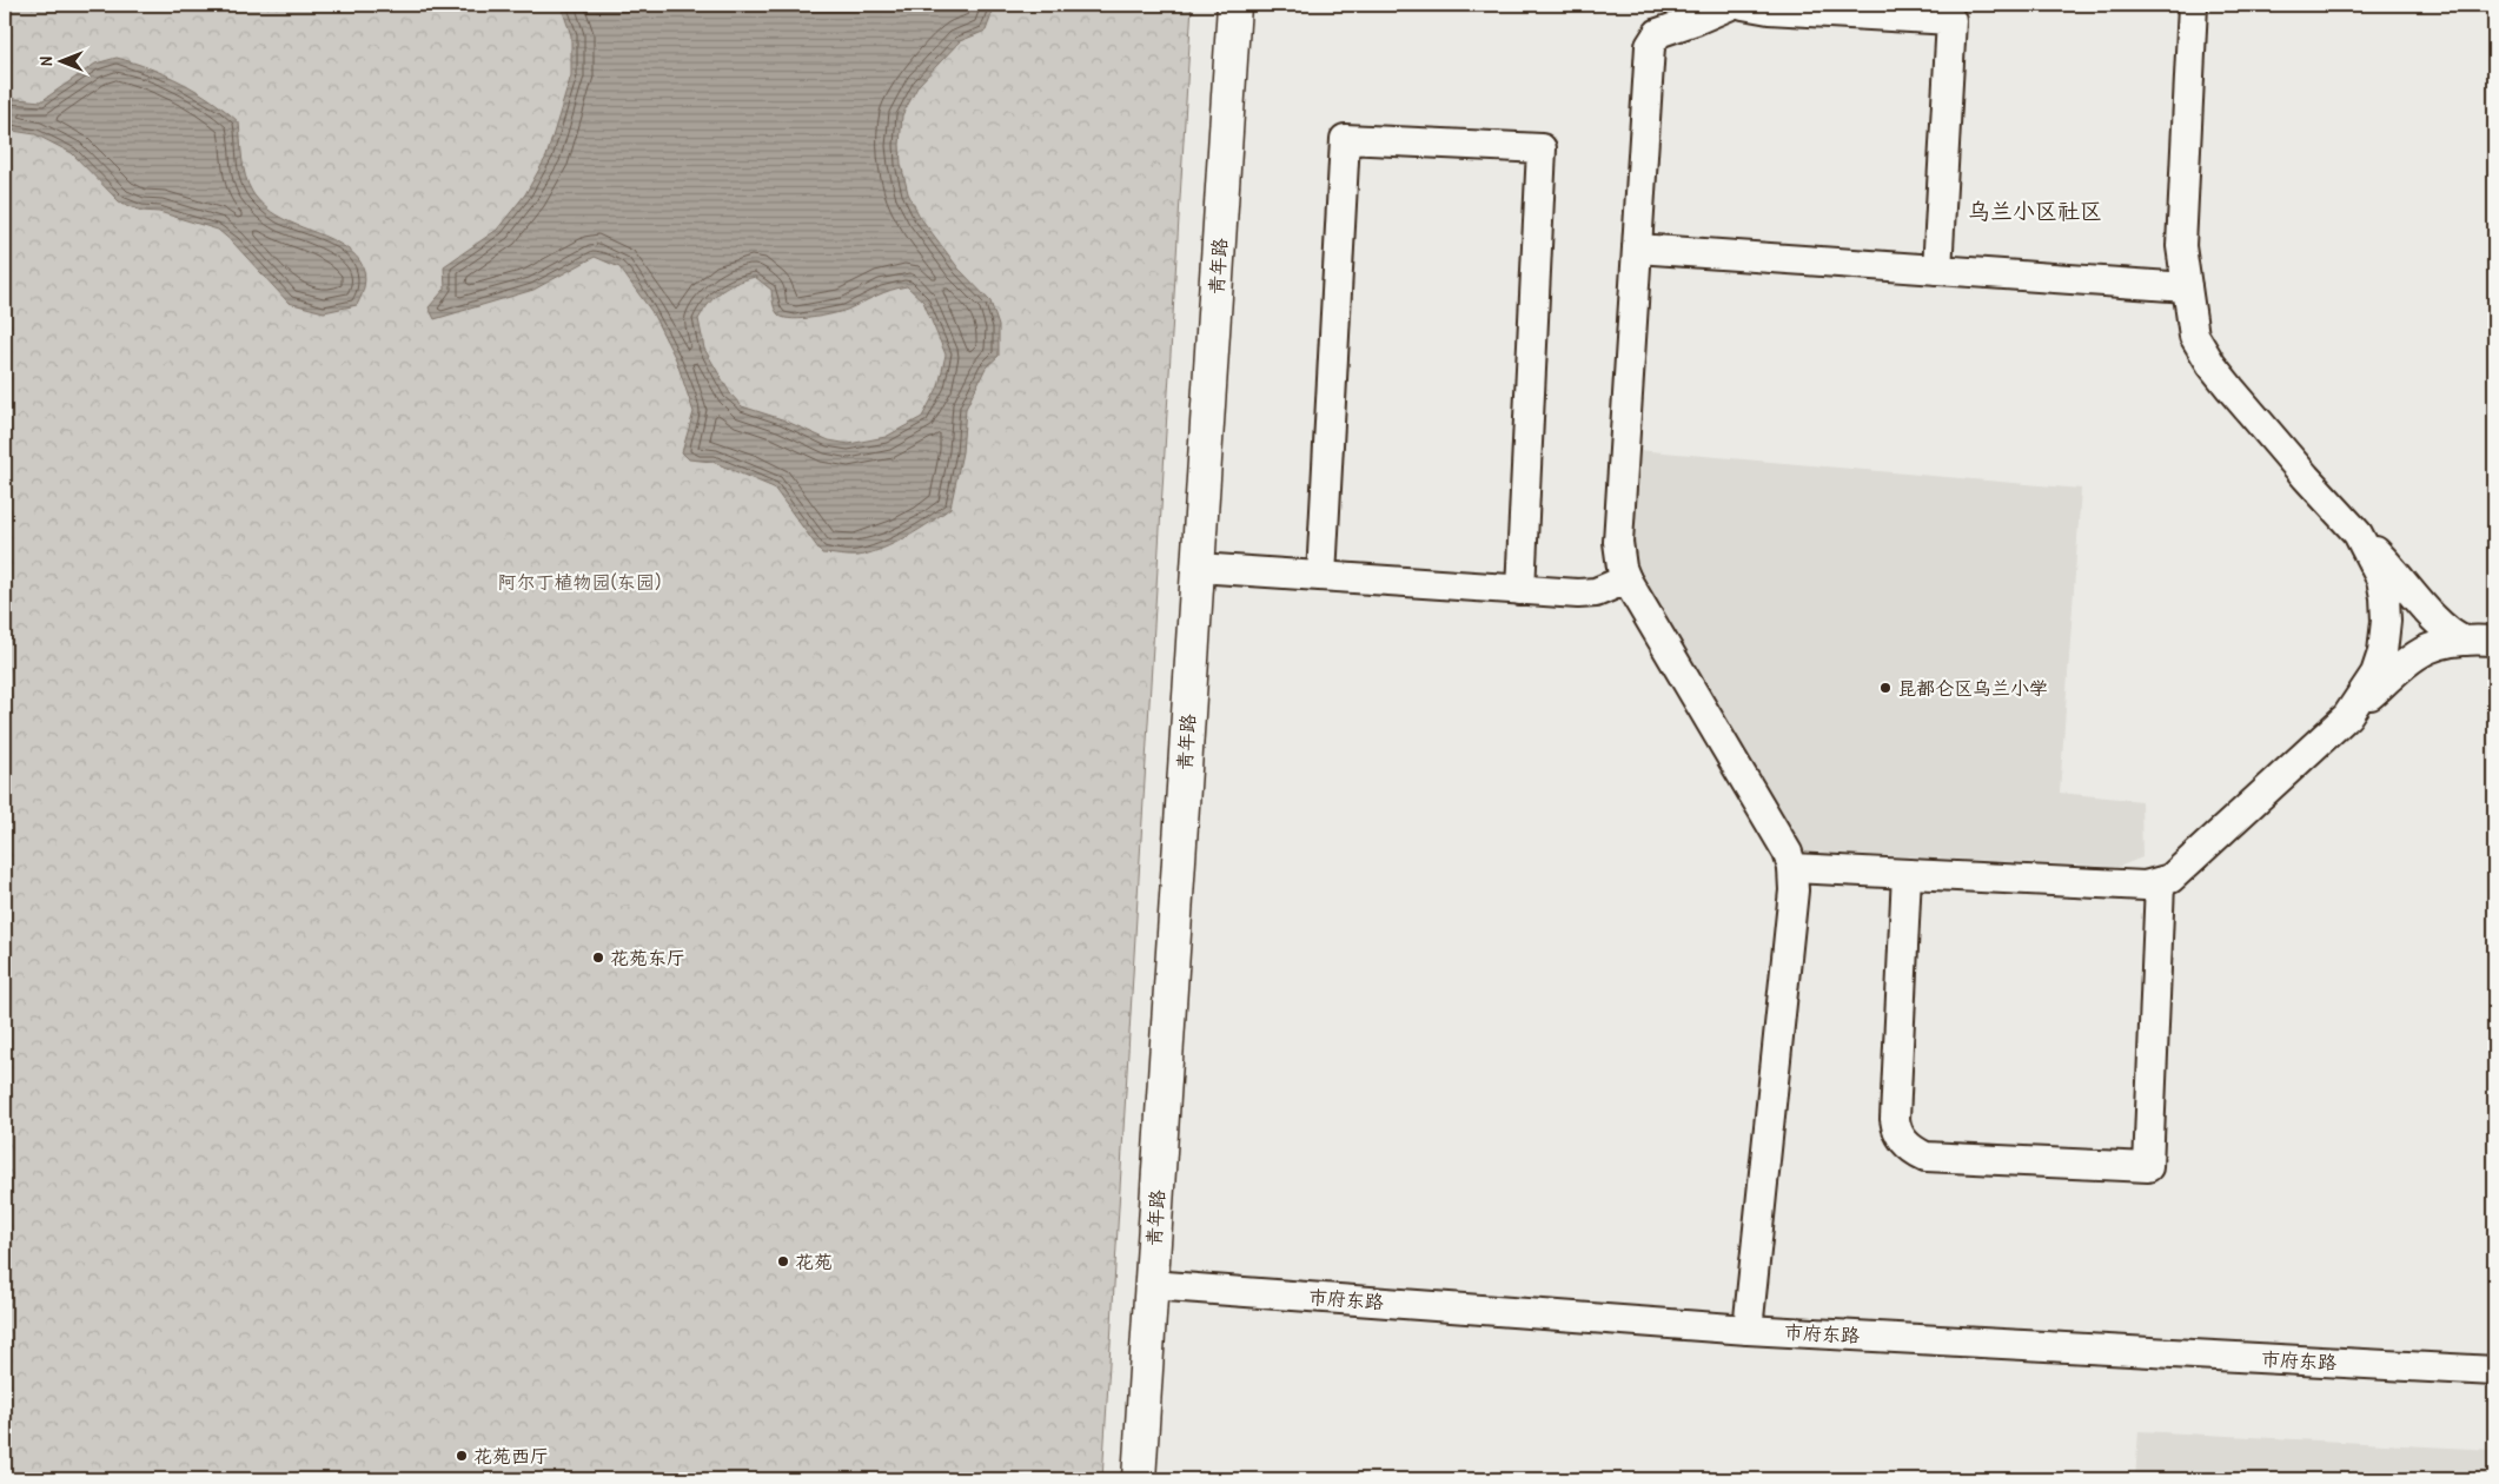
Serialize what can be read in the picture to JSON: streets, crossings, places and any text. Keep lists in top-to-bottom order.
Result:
{
  "streets": {
    "main road": ["青年路"],
    "street": ["市府东路"]
  },
  "crossings": [
    ["青年路", "市府东路"]
  ],
  "districts": ["乌兰小区社区"],
  "parks": ["阿尔丁植物园(东园)"],
  "places": [
    "昆都仑区乌兰小学",
    "花苑东厅",
    "花苑",
    "花苑西厅"
  ],
  "north": "left"
}
